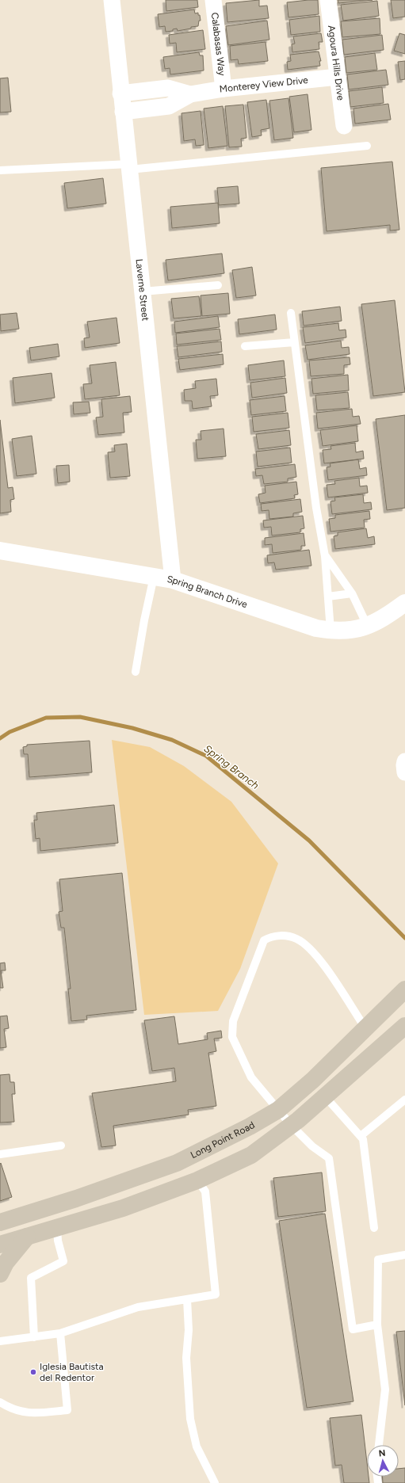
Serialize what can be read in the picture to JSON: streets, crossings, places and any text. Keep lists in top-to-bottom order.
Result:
{
  "streets": {
    "main road": ["Long Point Road"],
    "street": [
      "Calabasas Way",
      "Agoura Hills Drive",
      "Monterey View Drive",
      "Laverne Street",
      "Spring Branch Drive"
    ]
  },
  "crossings": [
    ["Calabasas Way", "Monterey View Drive"],
    ["Agoura Hills Drive", "Monterey View Drive"],
    ["Monterey View Drive", "Laverne Street"],
    ["Laverne Street", "Spring Branch Drive"]
  ],
  "water": ["Spring Branch"],
  "places": ["Iglesia Bautista del Redentor"],
  "north": "top"
}
